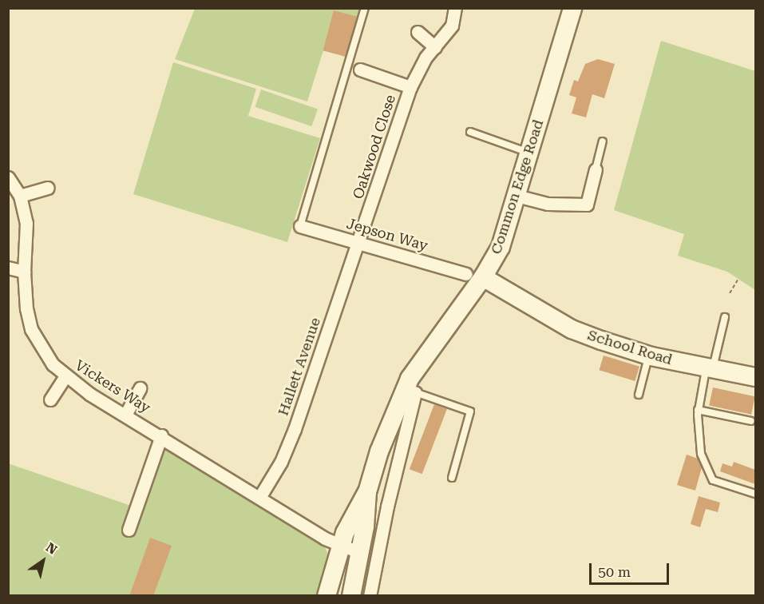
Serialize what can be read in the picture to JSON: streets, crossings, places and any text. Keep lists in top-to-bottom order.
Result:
{
  "streets": {
    "main road": ["Common Edge Road", "School Road"],
    "street": [
      "Oakwood Close",
      "Jepson Way",
      "Hallett Avenue",
      "Vickers Way"
    ]
  },
  "crossings": [
    ["Oakwood Close", "Jepson Way"],
    ["Oakwood Close", "Hallett Avenue"],
    ["Common Edge Road", "Jepson Way"],
    ["Common Edge Road", "School Road"],
    ["Common Edge Road", "Vickers Way"],
    ["Jepson Way", "School Road"],
    ["Jepson Way", "Hallett Avenue"],
    ["Hallett Avenue", "Vickers Way"]
  ],
  "scale_bar": "50 m",
  "north": "top right"
}
